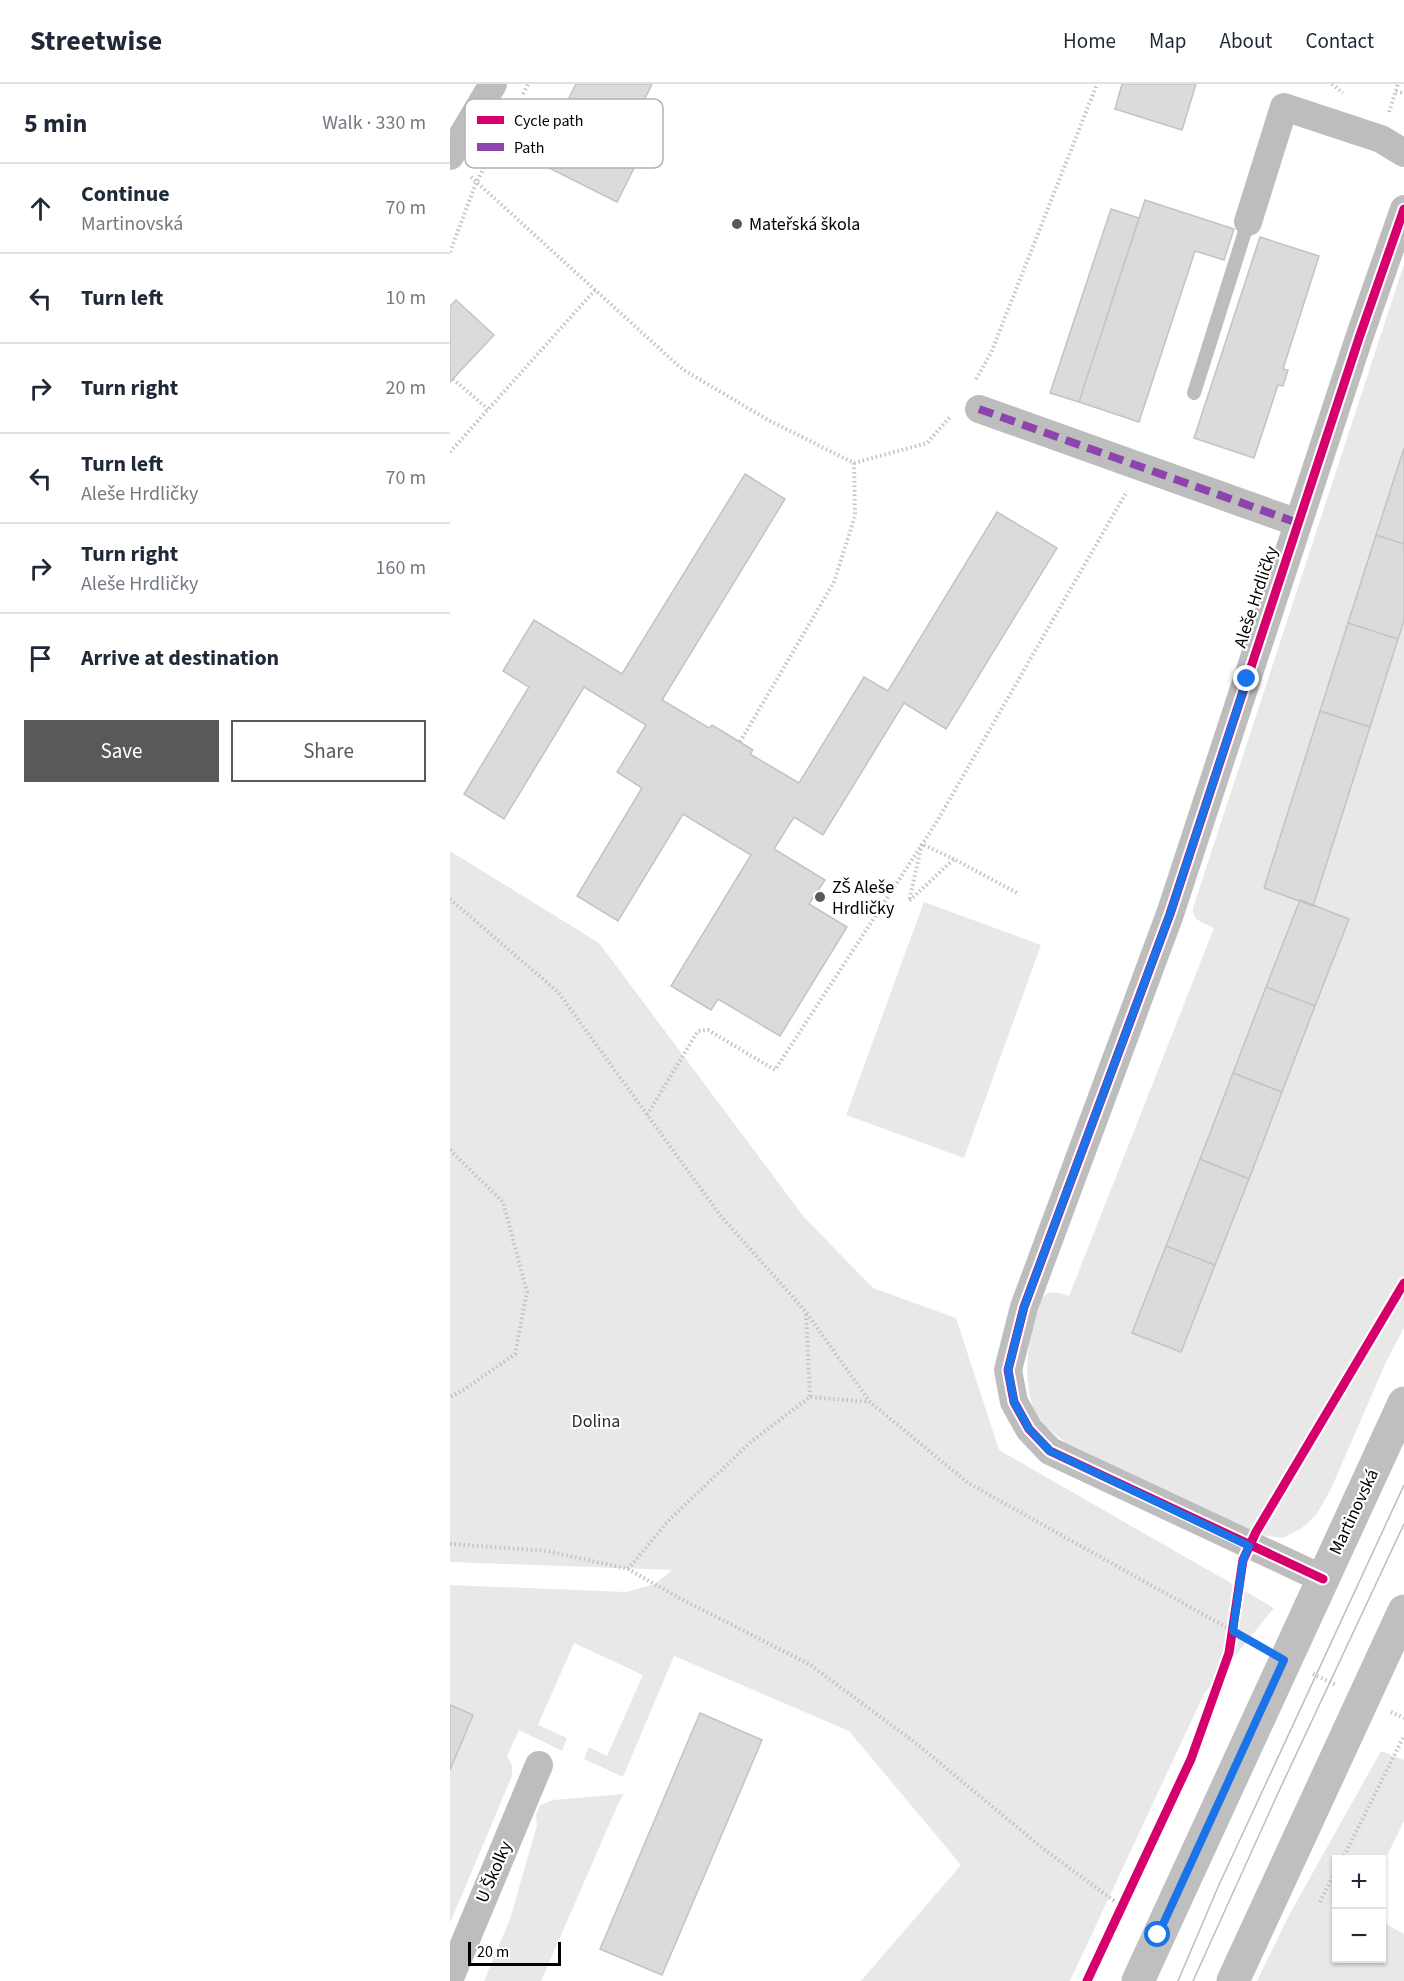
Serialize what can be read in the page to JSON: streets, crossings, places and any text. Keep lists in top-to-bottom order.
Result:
{
  "streets": {
    "street": ["Aleše Hrdličky", "Martinovská", "U Školky"]
  },
  "crossings": [
    ["Aleše Hrdličky", "Martinovská"]
  ],
  "parks": ["Dolina"],
  "places": ["Mateřská škola", "ZŠ Aleše Hrdličky"],
  "legend": ["Cycle path", "Path"],
  "scale_bar": "20 m",
  "page": {
    "header": "Streetwise",
    "nav": [
      "Home",
      "Map",
      "About",
      "Contact"
    ],
    "heading": ["5 min", "Walk · 330 m"],
    "list": [
      ["Continue", "Martinovská", "70 m"],
      ["Turn left", "10 m"],
      ["Turn right", "20 m"],
      ["Turn left", "Aleše Hrdličky", "70 m"],
      ["Turn right", "Aleše Hrdličky", "160 m"],
      "Arrive at destination"
    ],
    "buttons": ["Save", "Share"],
    "map_buttons": ["+", "−"],
    "scale": "20 m"
  }
}
